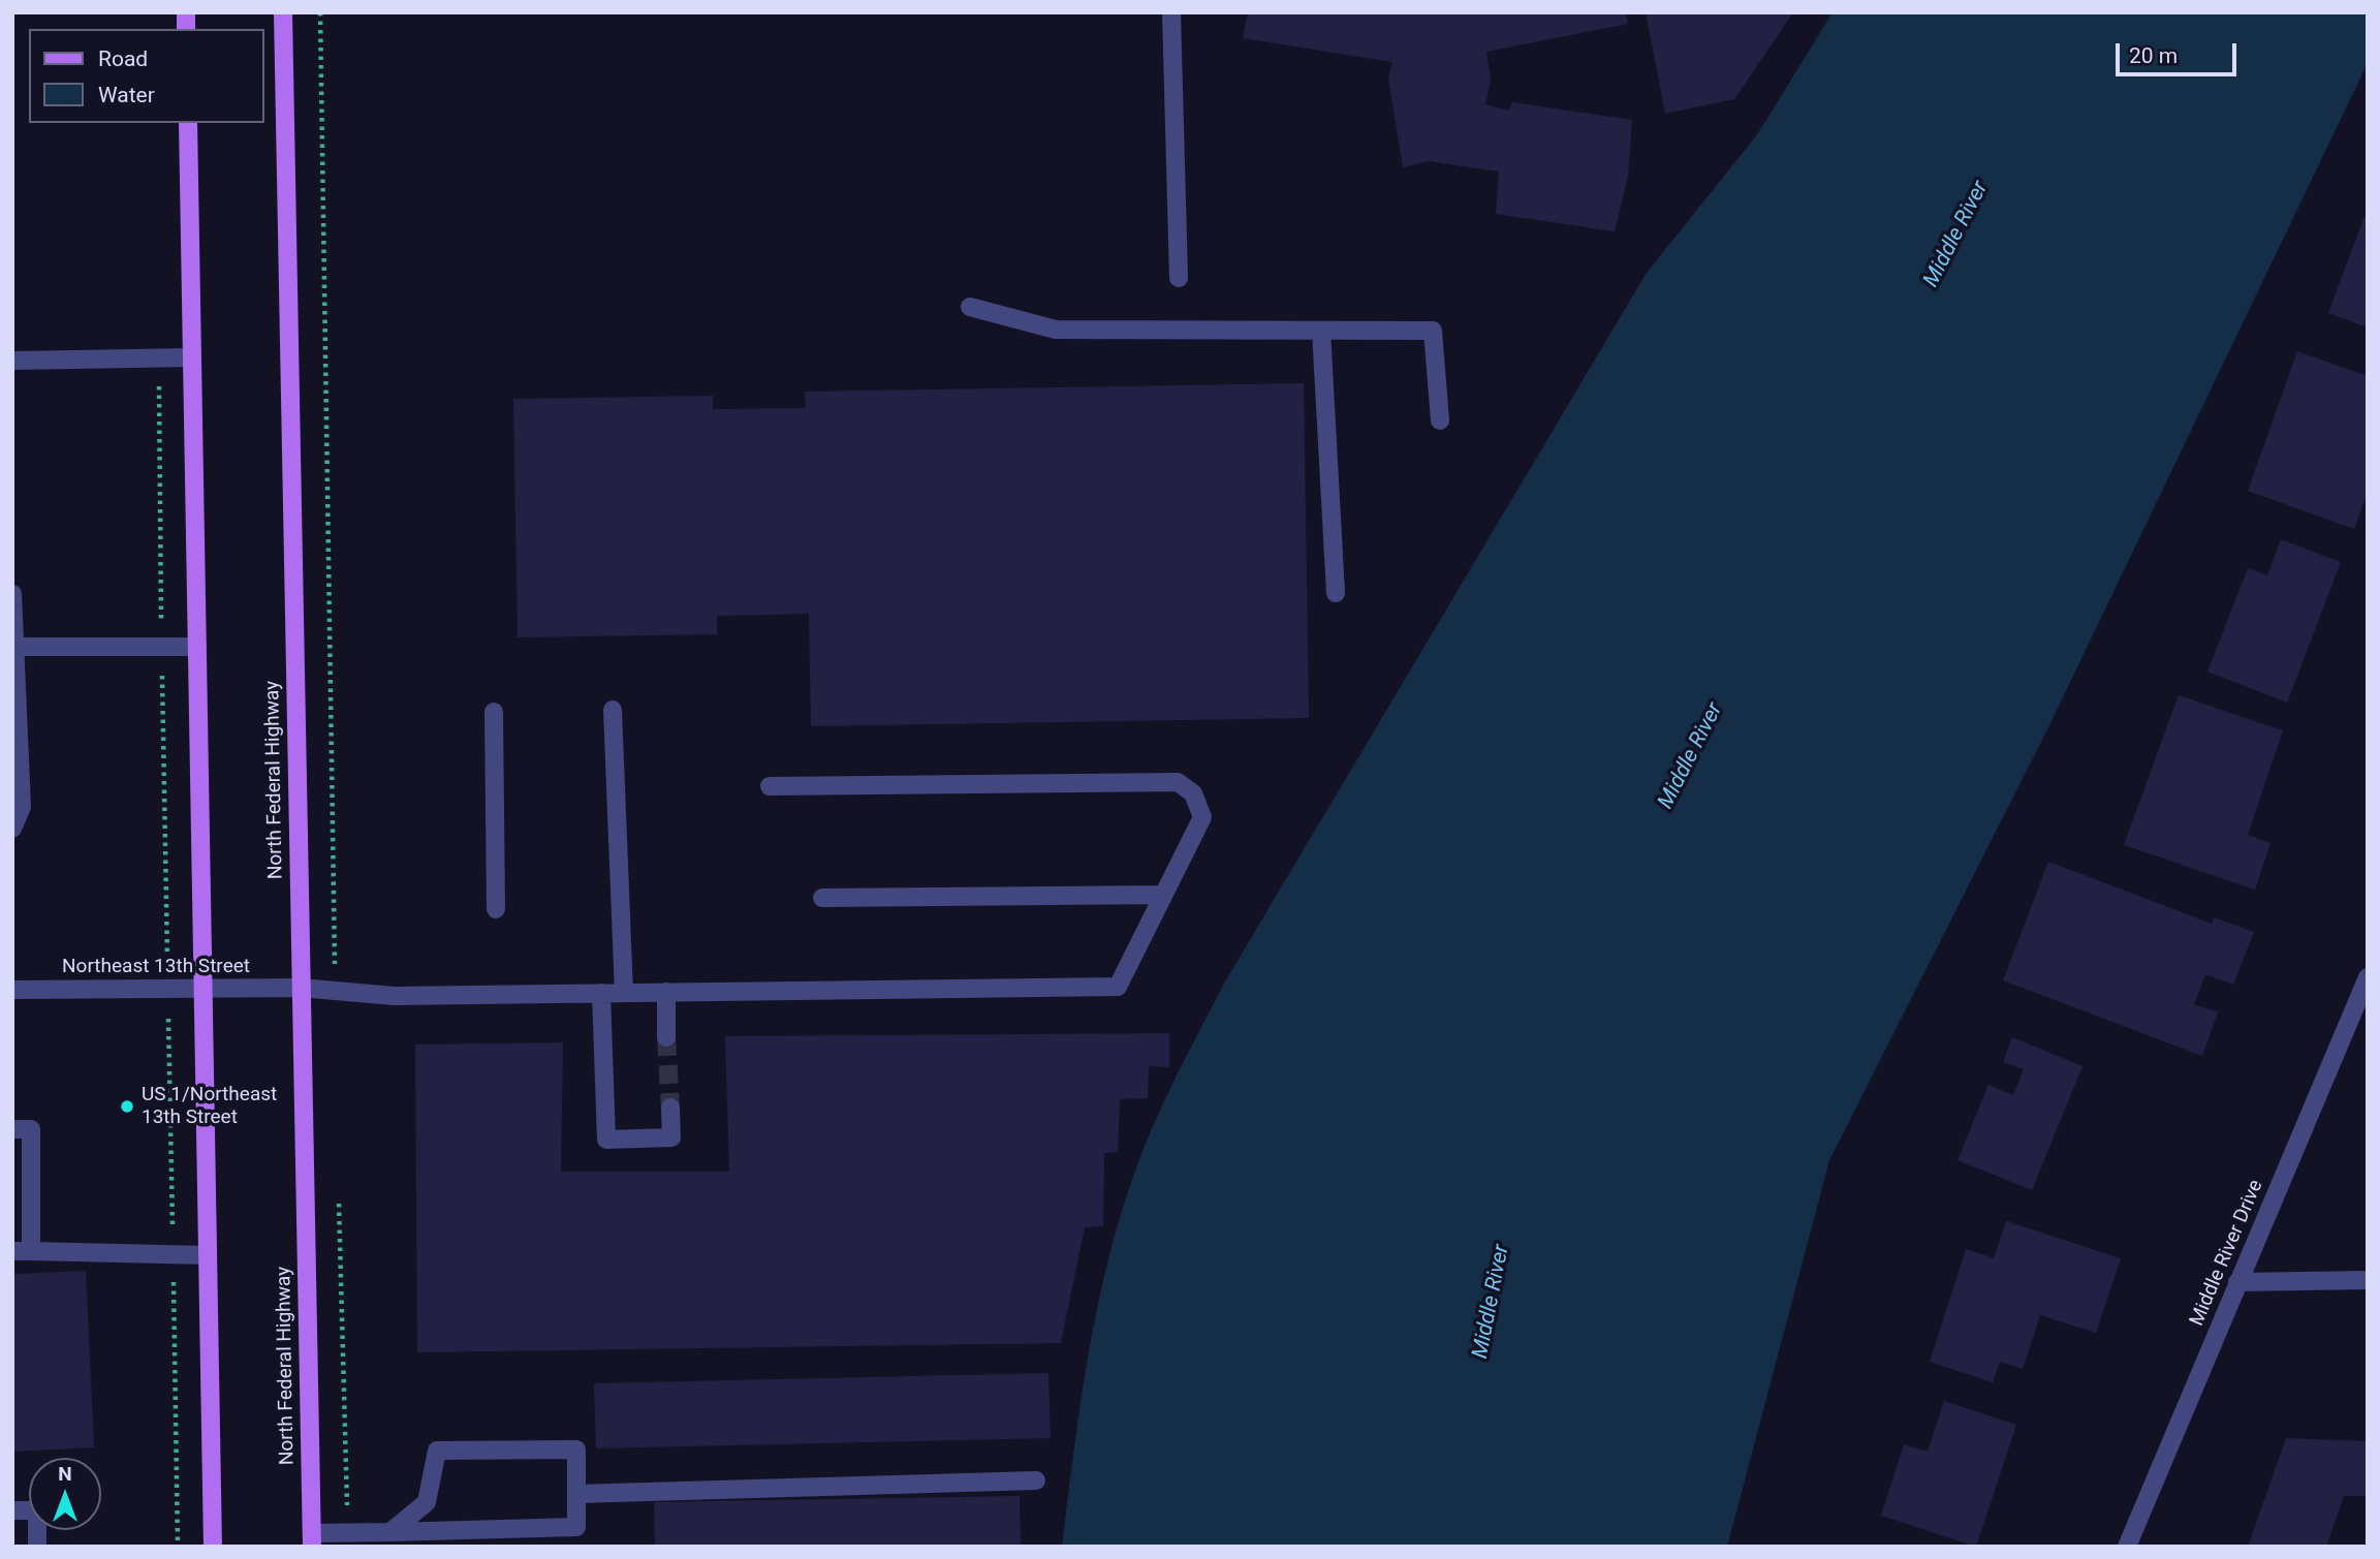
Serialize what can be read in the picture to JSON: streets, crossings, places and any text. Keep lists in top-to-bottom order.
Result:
{
  "streets": {
    "main road": ["North Federal Highway"],
    "street": ["Northeast 13th Street", "Middle River Drive"]
  },
  "crossings": [
    ["North Federal Highway", "Northeast 13th Street"]
  ],
  "water": ["Middle River"],
  "places": ["US 1/Northeast 13th Street"],
  "legend": ["Road", "Water"],
  "scale_bar": "20 m",
  "north": "top"
}
